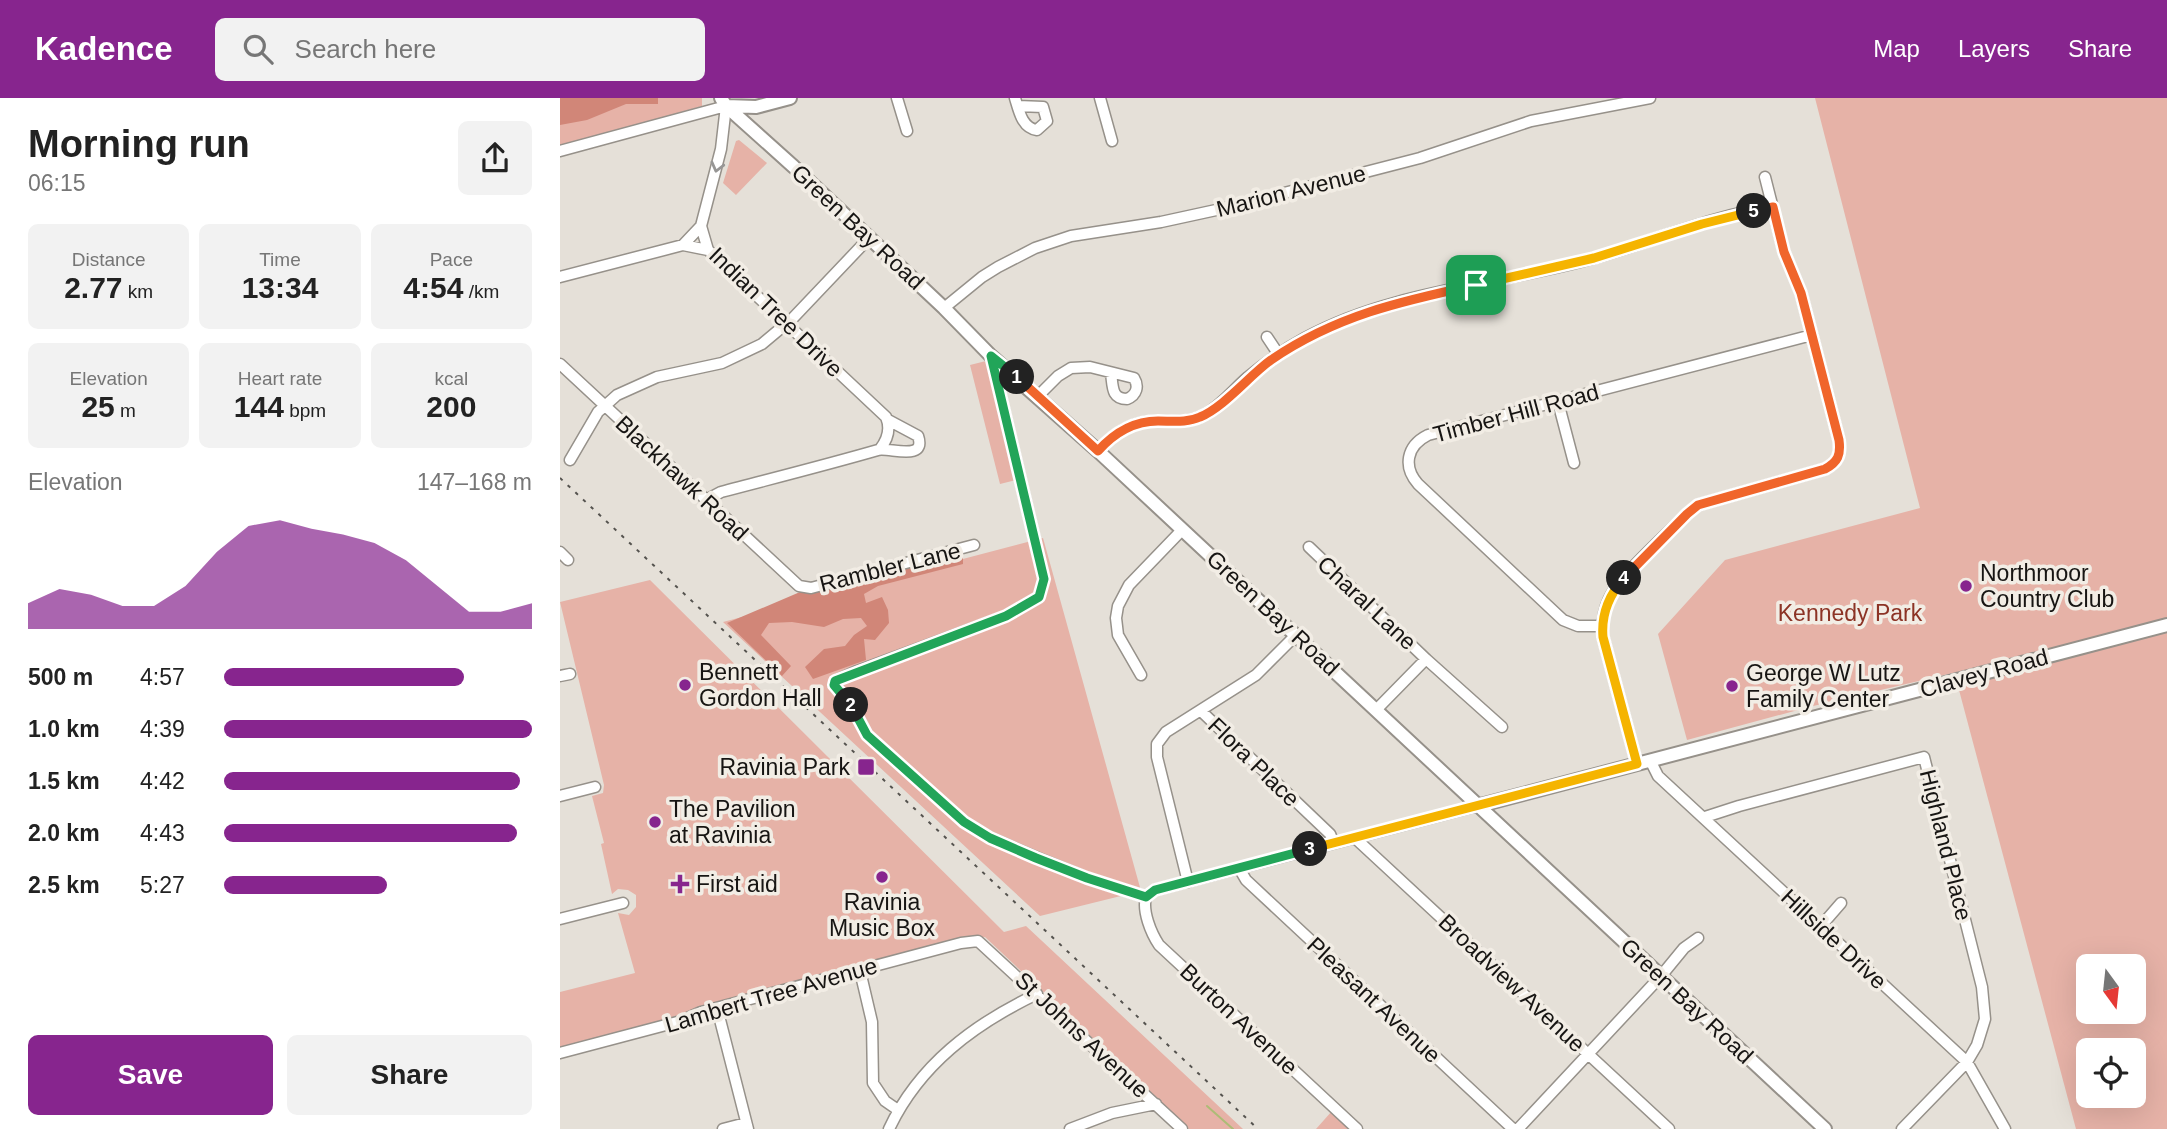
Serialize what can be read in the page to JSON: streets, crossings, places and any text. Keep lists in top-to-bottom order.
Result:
{
  "streets": {
    "main road": ["Green Bay Road", "Clavey Road"],
    "street": [
      "Marion Avenue",
      "Indian Tree Drive",
      "Timber Hill Road",
      "Blackhawk Road",
      "Rambler Lane",
      "Charal Lane",
      "Flora Place",
      "Highland Place",
      "Hillside Drive",
      "Broadview Avenue",
      "Lambert Tree Avenue",
      "Pleasant Avenue",
      "Burton Avenue",
      "St Johns Avenue"
    ]
  },
  "crossings": [
    ["Marion Avenue", "Green Bay Road"],
    ["Green Bay Road", "Indian Tree Drive"],
    ["Green Bay Road", "Charal Lane"],
    ["Green Bay Road", "Clavey Road"],
    ["Indian Tree Drive", "Blackhawk Road"],
    ["Blackhawk Road", "Rambler Lane"],
    ["Clavey Road", "Hillside Drive"],
    ["Highland Place", "Hillside Drive"],
    ["Lambert Tree Avenue", "St Johns Avenue"]
  ],
  "parks": ["Kennedy Park"],
  "places": {
    "other": [
      "Northmoor Country Club",
      "Bennett Gordon Hall",
      "George W Lutz Family Center",
      "The Pavilion at Ravinia",
      "Ravinia Music Box"
    ],
    "transit": ["Ravinia Park"],
    "health": ["First aid"]
  },
  "north": "bottom",
  "page": {
    "header": "Kadence",
    "search": "Search here",
    "nav": ["Map", "Layers", "Share"],
    "heading": ["Morning run", "06:15"],
    "pins": [
      "5",
      "1",
      "4",
      "2",
      "3"
    ],
    "stats": [
      ["Distance", "2.77 km"],
      ["Time", "13:34"],
      ["Pace", "4:54 /km"],
      ["Elevation", "25 m"],
      ["Heart rate", "144 bpm"],
      ["kcal", "200"]
    ],
    "chart": ["Elevation", "147–168 m"],
    "list": [
      {
        "name": "500 m",
        "note": "4:57"
      },
      {
        "name": "1.0 km",
        "note": "4:39"
      },
      {
        "name": "1.5 km",
        "note": "4:42"
      },
      {
        "name": "2.0 km",
        "note": "4:43"
      },
      {
        "name": "2.5 km",
        "note": "5:27"
      }
    ],
    "buttons": ["Save", "Share"]
  }
}
